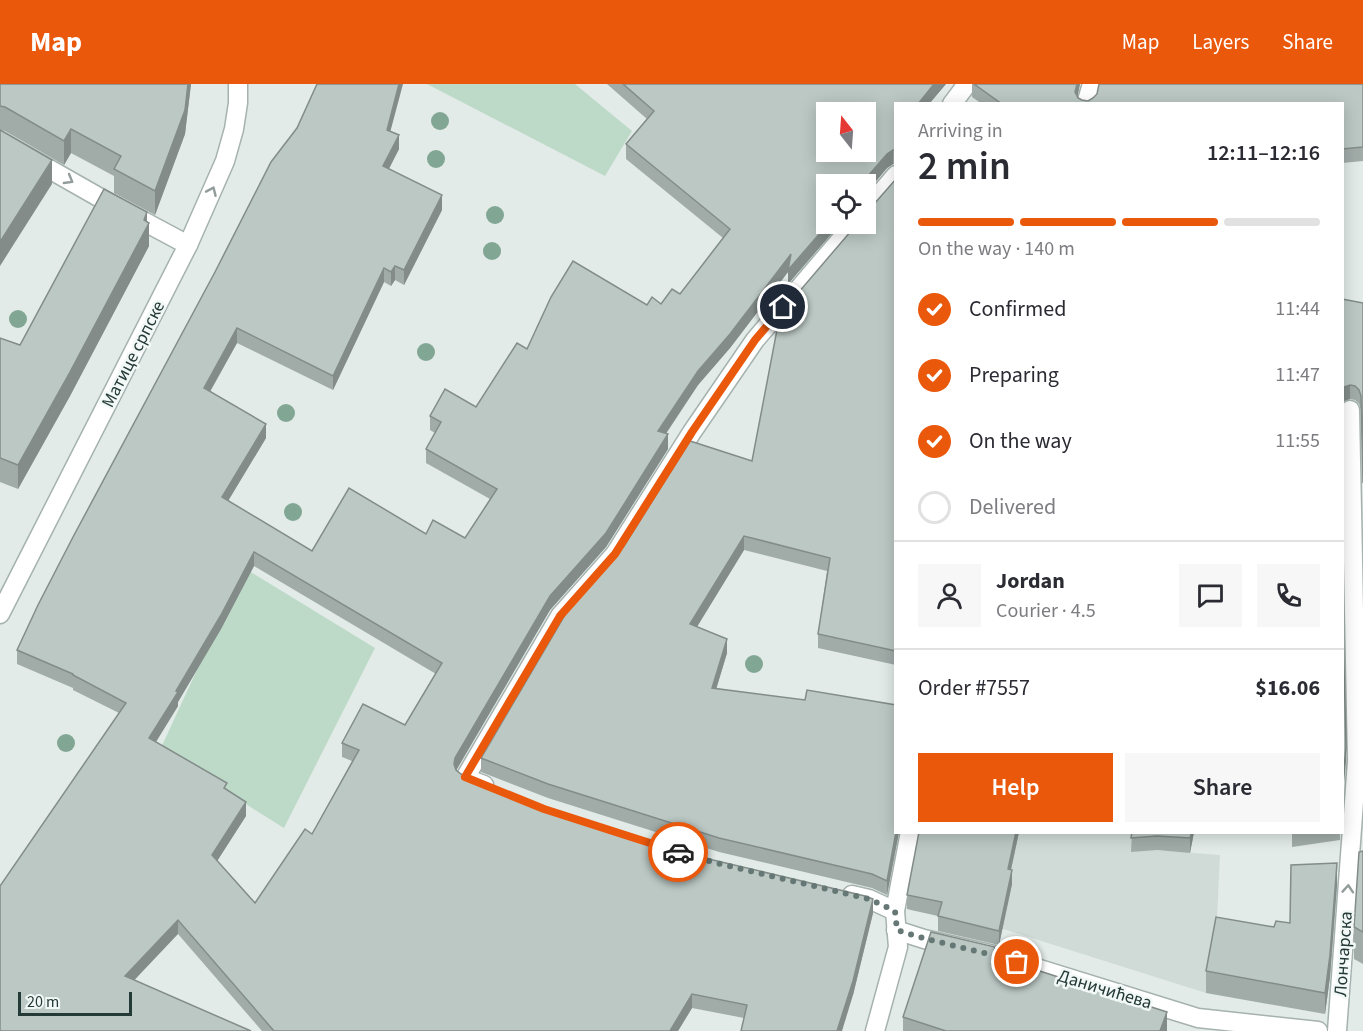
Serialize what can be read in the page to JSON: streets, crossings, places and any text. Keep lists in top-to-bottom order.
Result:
{
  "streets": {
    "street": ["Матице српске", "Лончарска", "Даничићева"]
  },
  "one_way": ["Лончарска"],
  "scale_bar": "20 m",
  "north": "top",
  "page": {
    "header": "Map",
    "nav": ["Map", "Layers", "Share"],
    "heading": ["2 min", "Arriving in", "12:11–12:16"],
    "panel": [
      "Jordan",
      "Courier · 4.5",
      "Order #7557",
      "$16.06"
    ],
    "bar": "On the way · 140 m",
    "list": [
      ["Confirmed", "11:44"],
      ["Preparing", "11:47"],
      ["On the way", "11:55"],
      "Delivered"
    ],
    "buttons": ["Help", "Share"],
    "scale": "20 m"
  }
}
